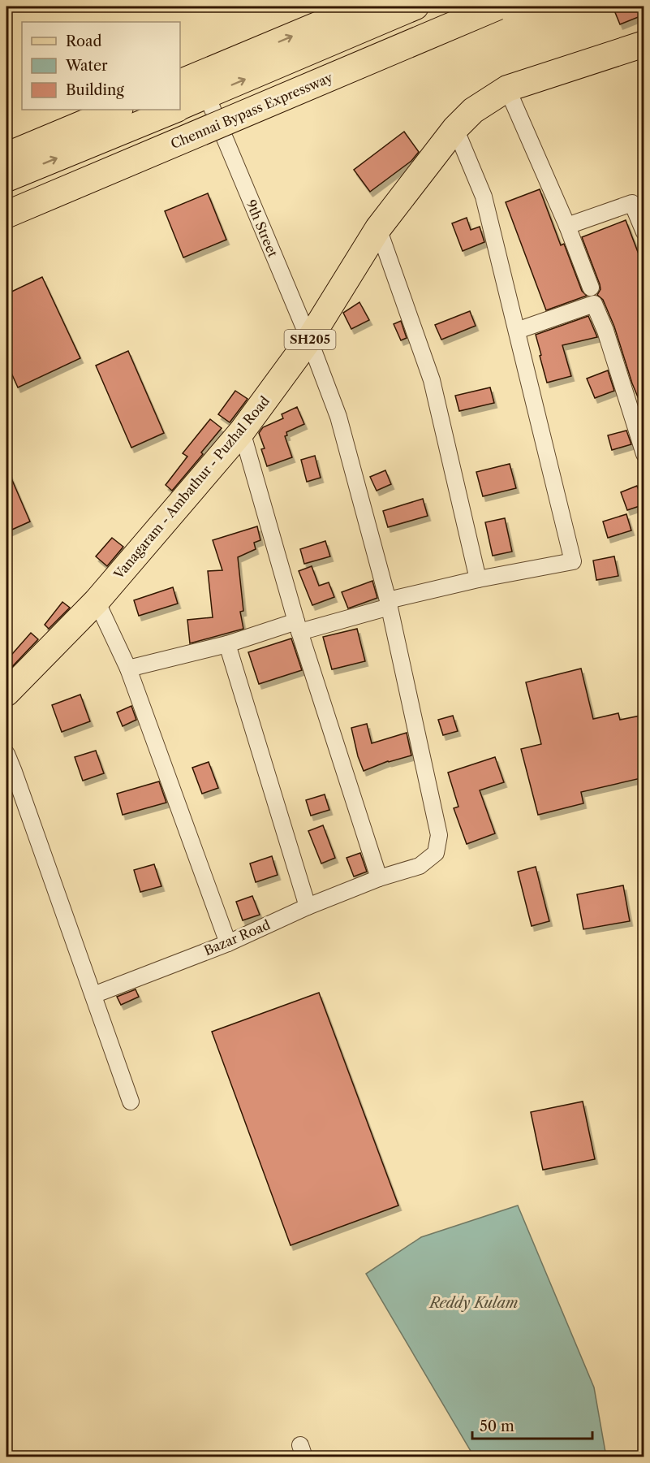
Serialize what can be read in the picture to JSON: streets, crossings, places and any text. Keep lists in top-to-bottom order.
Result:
{
  "streets": {
    "highway": ["Chennai Bypass Expressway"],
    "main road": ["SH205", "Vanagaram - Ambathur - Puzhal Road"],
    "street": ["9th Street", "Bazar Road"]
  },
  "crossings": [
    ["9th Street", "Vanagaram - Ambathur - Puzhal Road"],
    ["9th Street", "Bazar Road"]
  ],
  "water": ["Reddy Kulam"],
  "legend": ["Road", "Water", "Building"],
  "scale_bar": "50 m"
}
